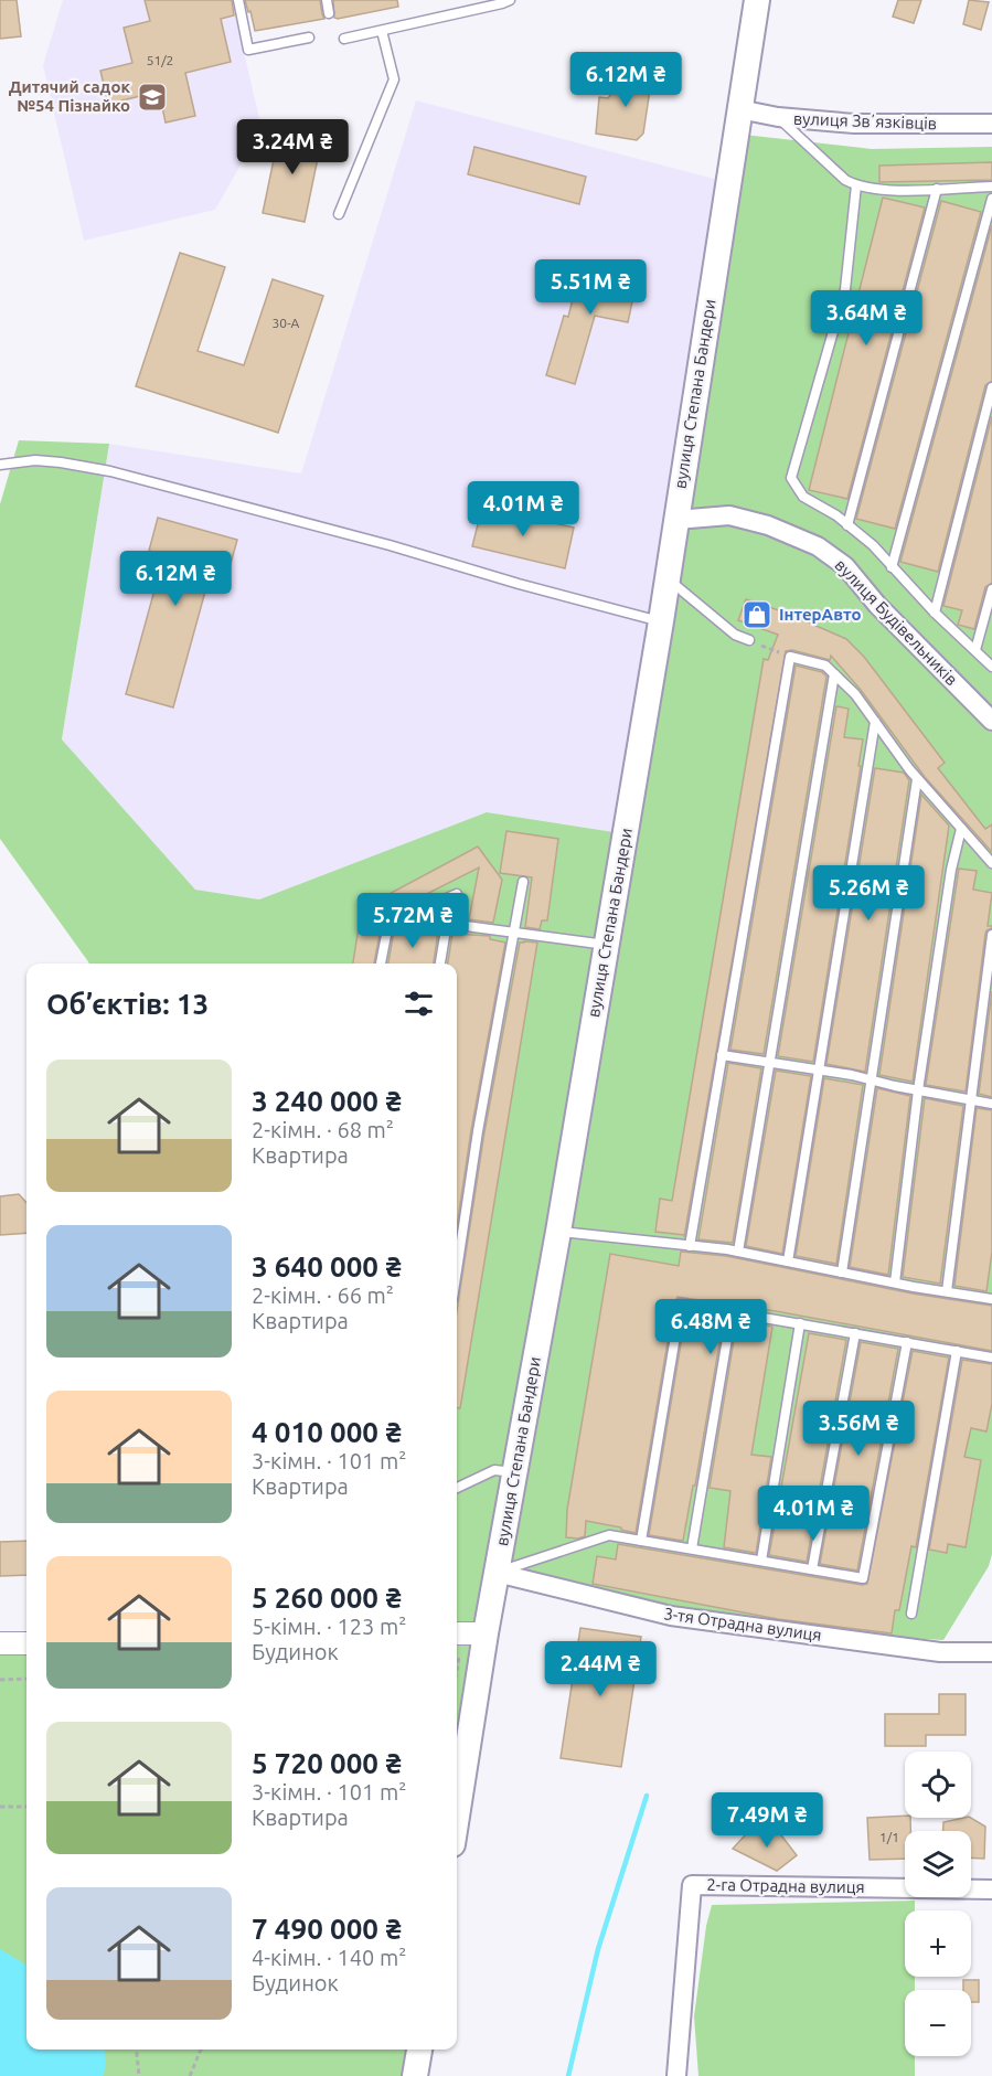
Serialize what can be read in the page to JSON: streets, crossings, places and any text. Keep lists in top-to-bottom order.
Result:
{
  "streets": {
    "main road": ["вулиця Степана Бандери"],
    "street": [
      "вулиця Звʼязківців",
      "вулиця Будівельників",
      "3-тя Отрадна вулиця",
      "2-га Отрадна вулиця"
    ]
  },
  "crossings": [
    ["вулиця Звʼязківців", "вулиця Степана Бандери"],
    ["вулиця Степана Бандери", "вулиця Будівельників"],
    ["вулиця Степана Бандери", "3-тя Отрадна вулиця"]
  ],
  "places": {
    "school or university": ["Дитячий садок №54 Пізнайко"],
    "shop": ["ІнтерАвто"]
  },
  "house_numbers": ["51/2", "30-А", "1/1"],
  "page": {
    "price": [
      "6.12M ₴",
      "3.24M ₴",
      "5.51M ₴",
      "3.64M ₴",
      "4.01M ₴",
      "6.12M ₴",
      "5.26M ₴",
      "5.72M ₴",
      "6.48M ₴",
      "3.56M ₴",
      "4.01M ₴",
      "2.44M ₴",
      "7.49M ₴"
    ],
    "heading": "Об’єктів: 13",
    "list": [
      {
        "name": "3 240 000 ₴",
        "note": "2-кімн. · 68 m² · Квартира"
      },
      {
        "name": "3 640 000 ₴",
        "note": "2-кімн. · 66 m² · Квартира"
      },
      {
        "name": "4 010 000 ₴",
        "note": "3-кімн. · 101 m² · Квартира"
      },
      {
        "name": "5 260 000 ₴",
        "note": "5-кімн. · 123 m² · Будинок"
      },
      {
        "name": "5 720 000 ₴",
        "note": "3-кімн. · 101 m² · Квартира"
      },
      {
        "name": "7 490 000 ₴",
        "note": "4-кімн. · 140 m² · Будинок"
      }
    ],
    "map_buttons": ["+", "−"]
  }
}
